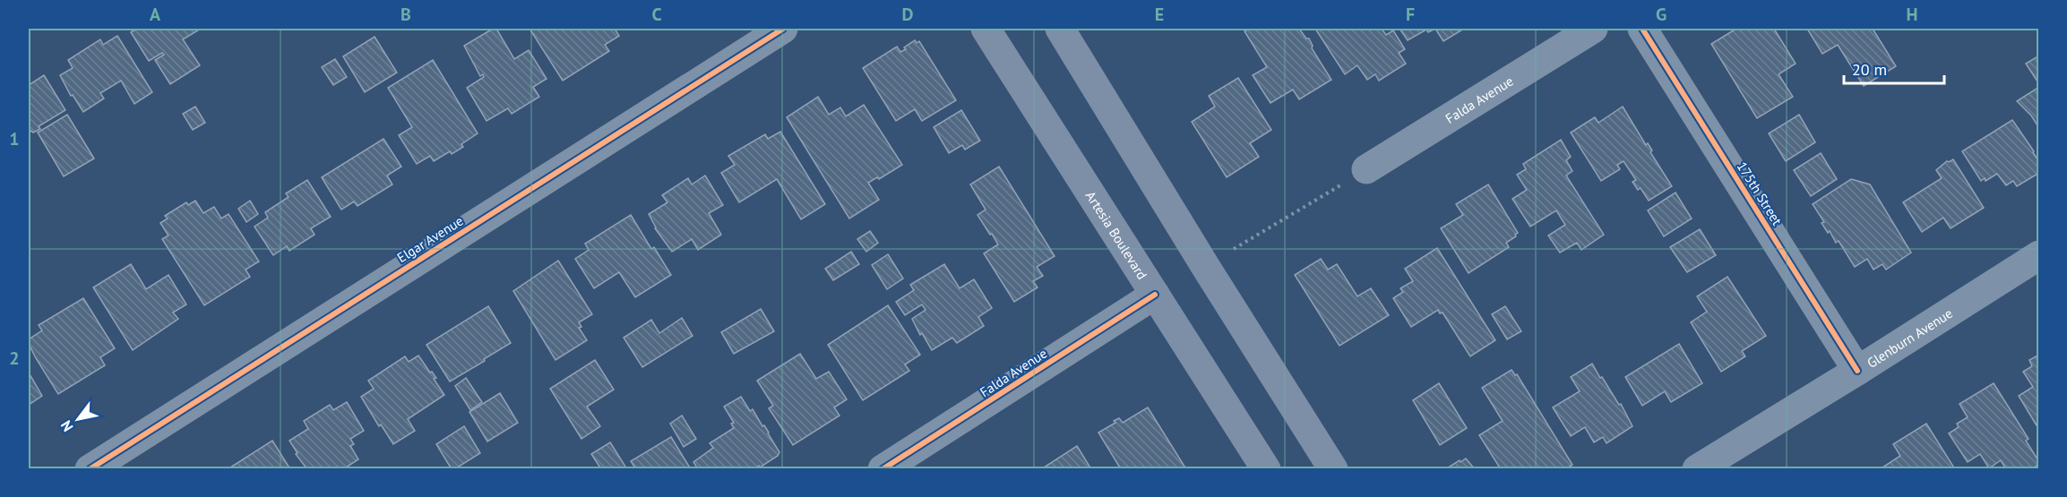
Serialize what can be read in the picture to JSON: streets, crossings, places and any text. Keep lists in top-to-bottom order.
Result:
{
  "streets": {
    "main road": ["Artesia Boulevard"],
    "street": [
      "Falda Avenue",
      "175th Street",
      "Elgar Avenue",
      "Glenburn Avenue"
    ]
  },
  "crossings": [
    ["Falda Avenue", "Artesia Boulevard"],
    ["175th Street", "Glenburn Avenue"]
  ],
  "scale_bar": "20 m",
  "north": "bottom left",
  "grid": {
    "columns": [
      "A",
      "B",
      "C",
      "D",
      "E",
      "F",
      "G",
      "H"
    ],
    "rows": ["1", "2"]
  }
}
